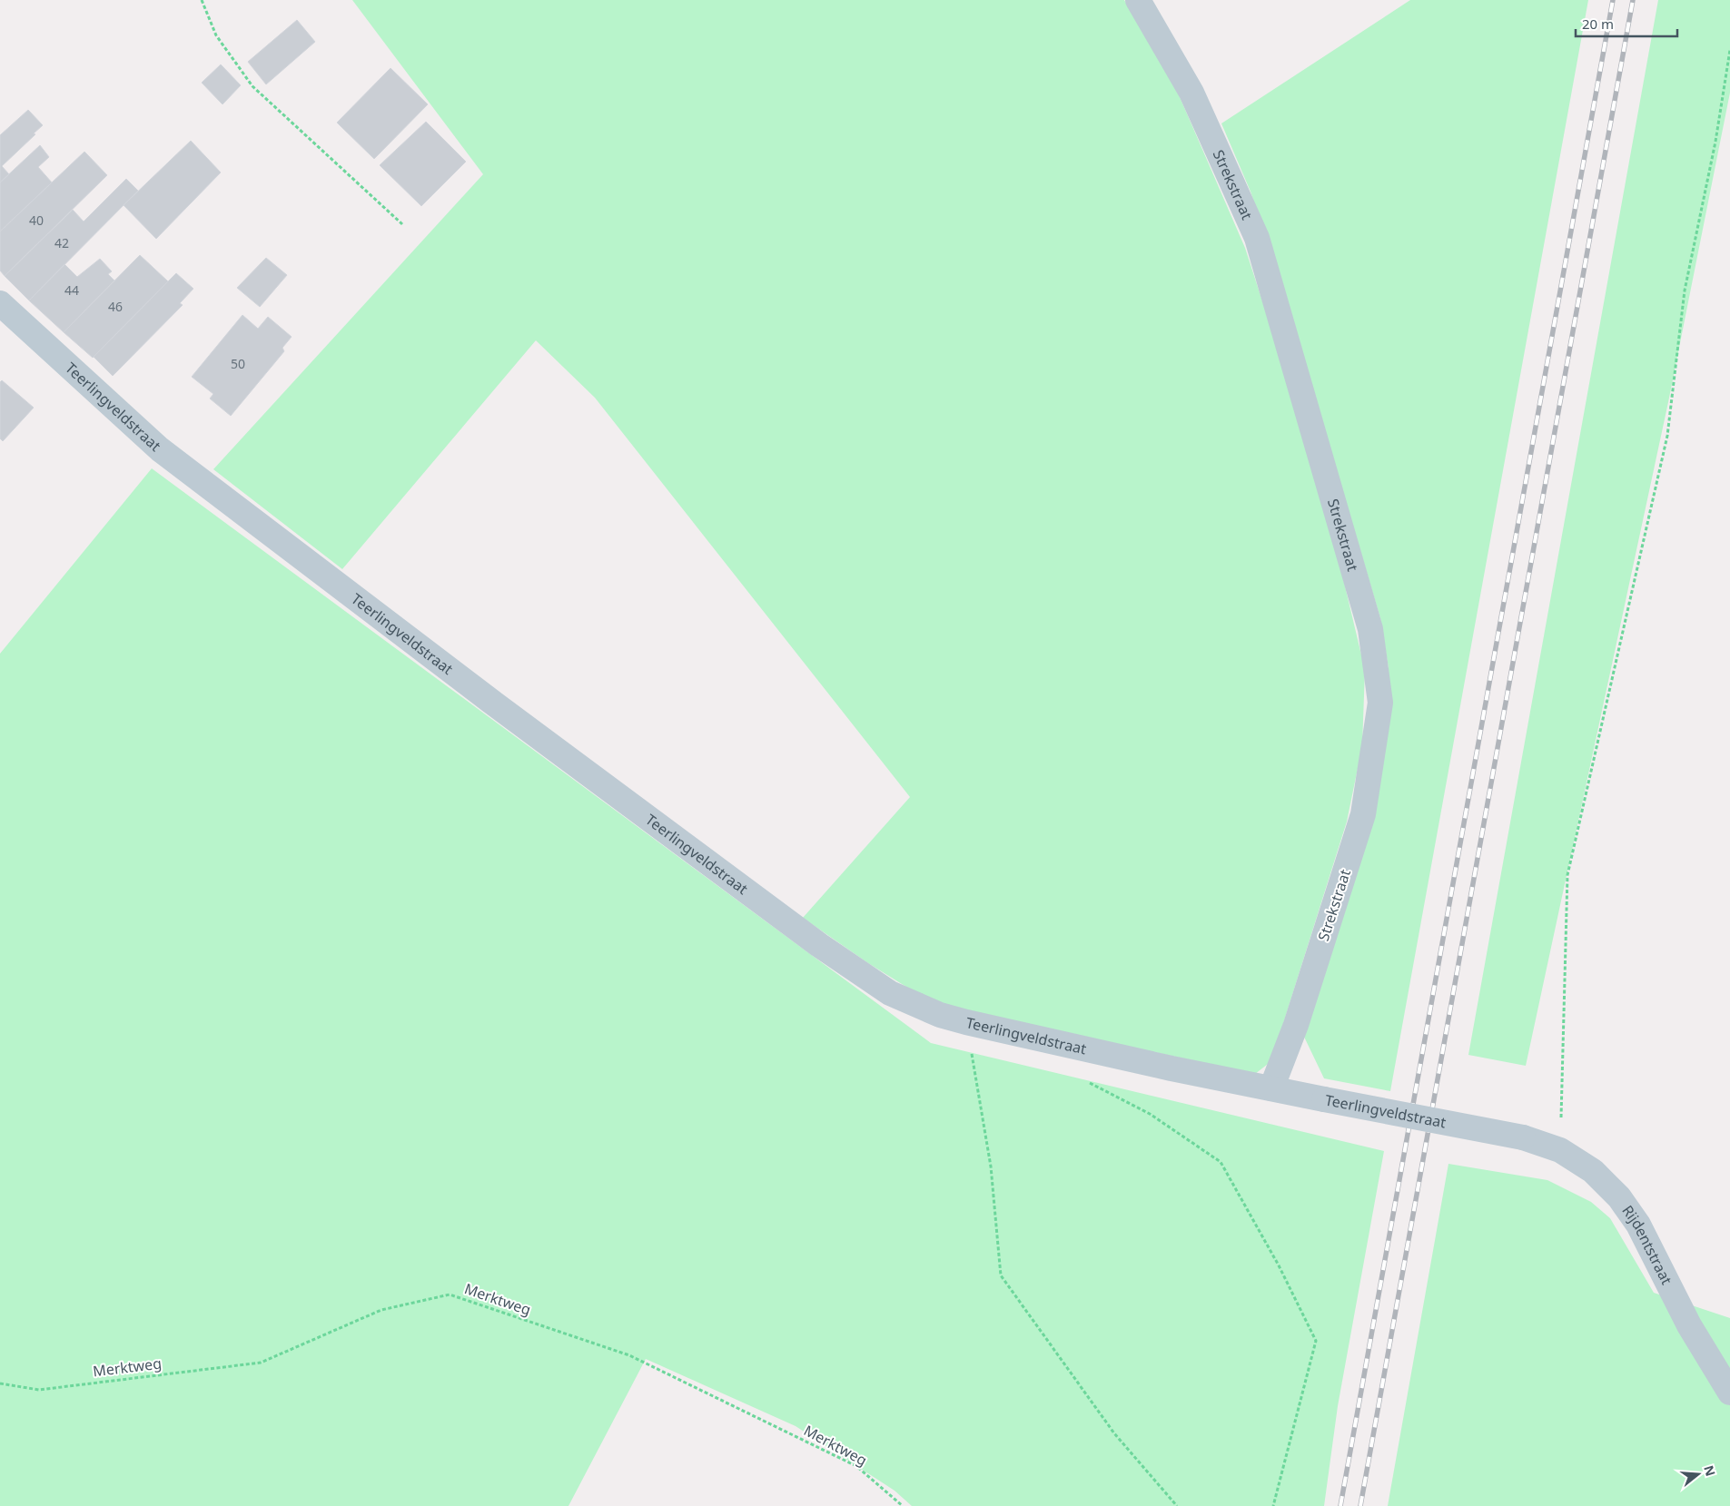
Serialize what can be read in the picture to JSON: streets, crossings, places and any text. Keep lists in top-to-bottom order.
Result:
{
  "streets": {
    "street": ["Strekstraat", "Teerlingveldstraat", "Rijdentstraat"],
    "path": ["Merktweg"]
  },
  "crossings": [
    ["Strekstraat", "Teerlingveldstraat"],
    ["Teerlingveldstraat", "Rijdentstraat"]
  ],
  "house_numbers": [
    "40",
    "42",
    "44",
    "46",
    "50"
  ],
  "scale_bar": "20 m",
  "north": "right"
}
